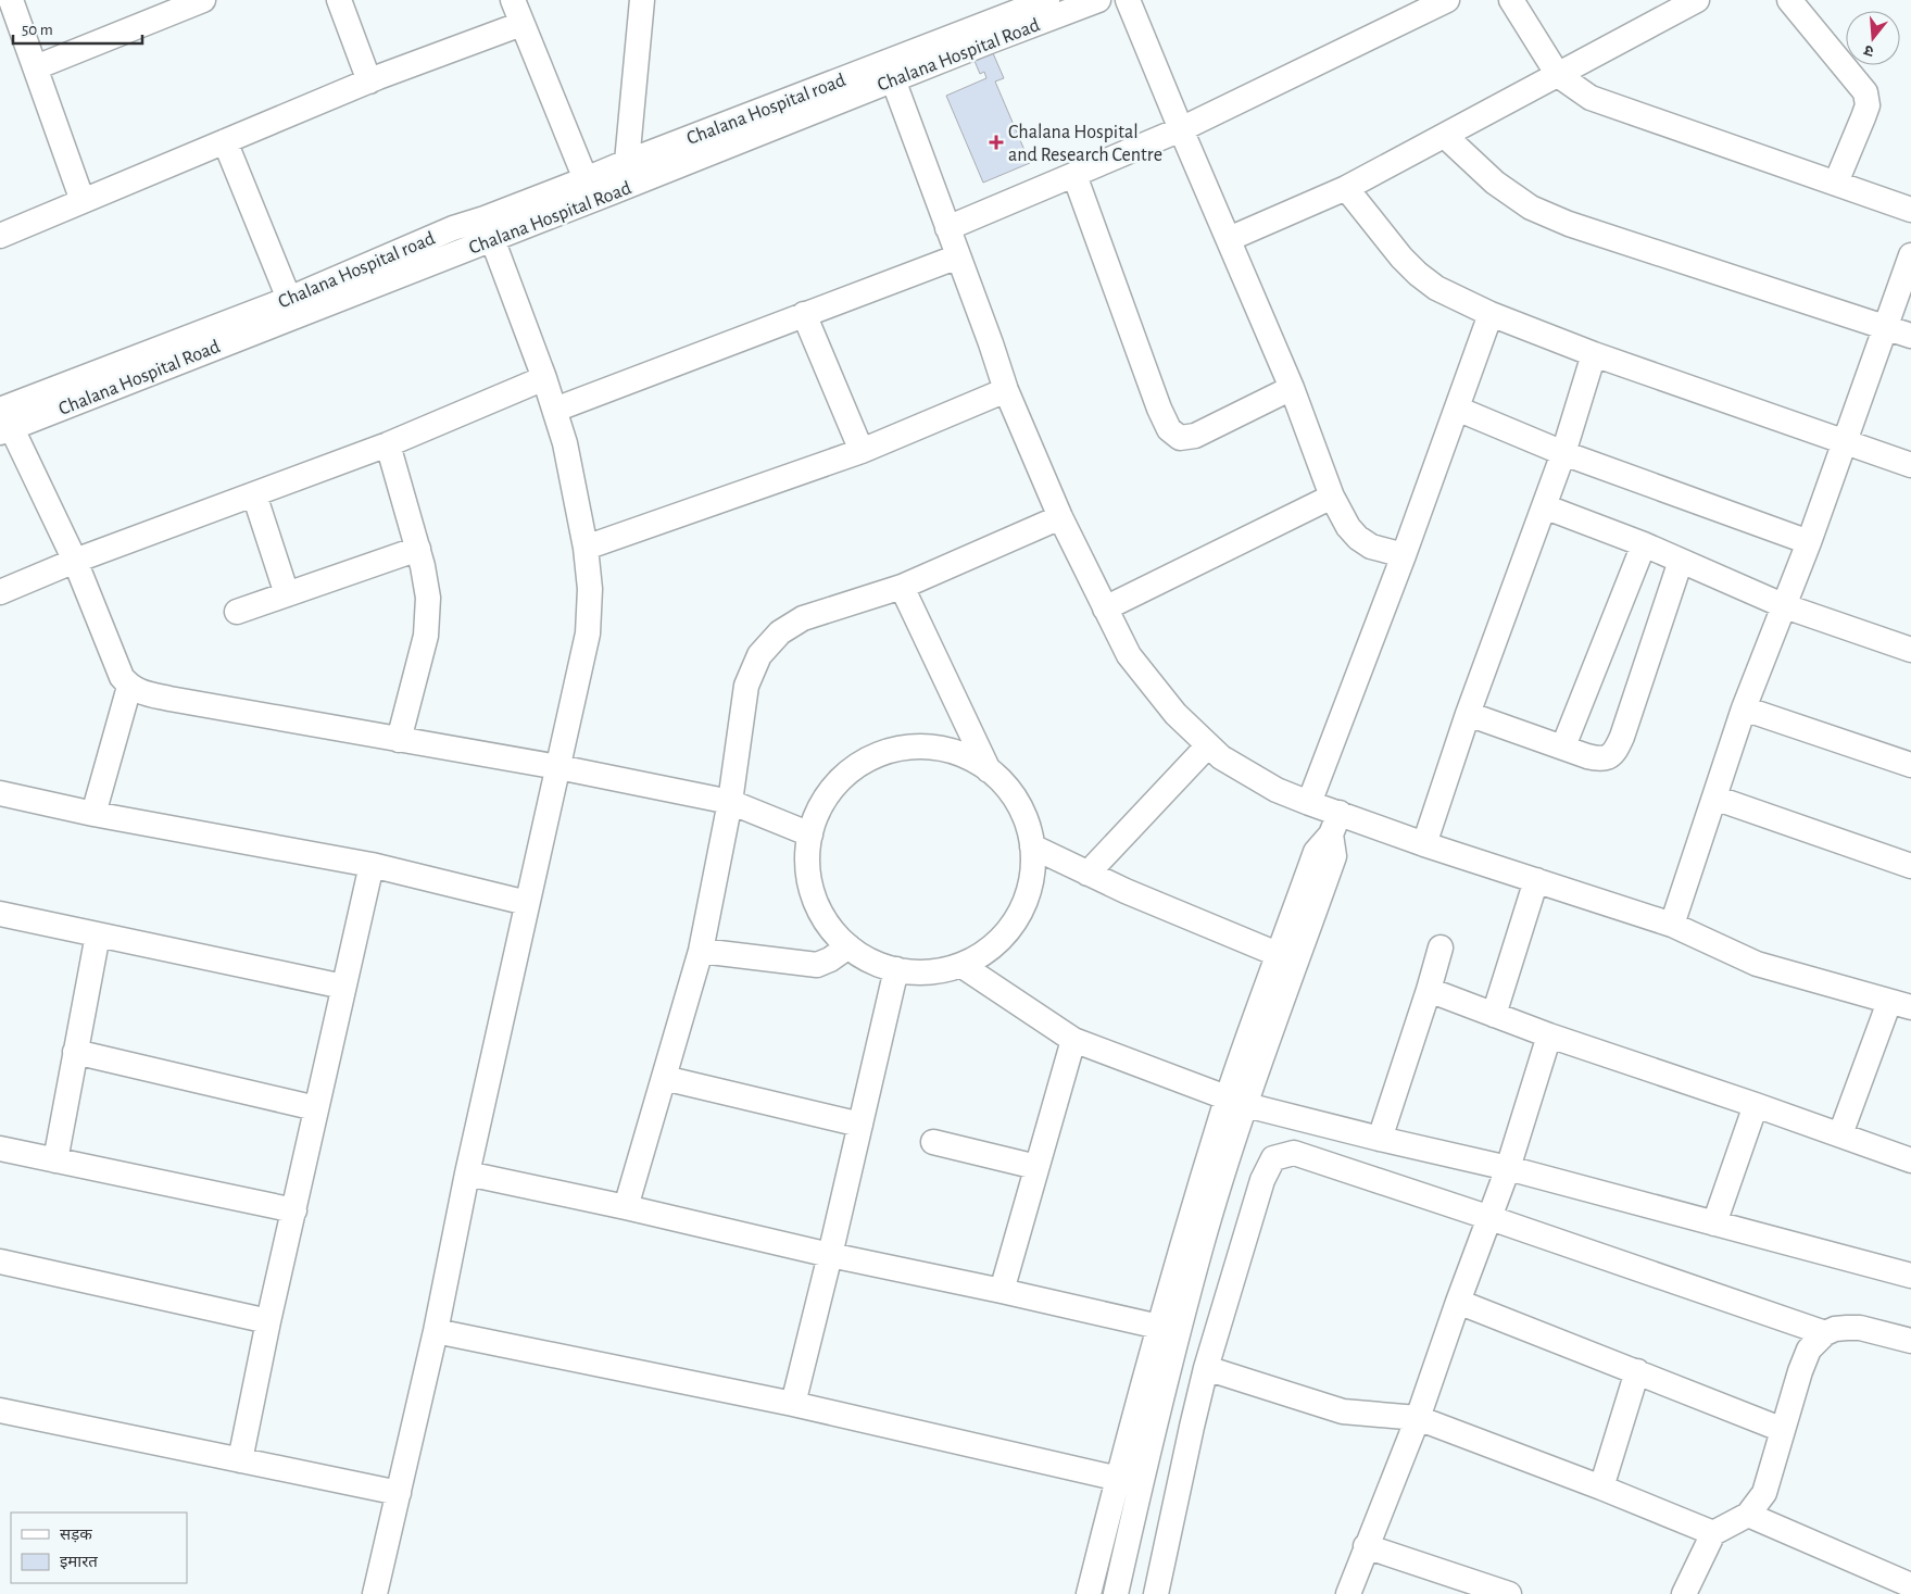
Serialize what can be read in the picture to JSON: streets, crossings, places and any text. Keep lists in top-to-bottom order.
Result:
{
  "streets": {
    "street": ["Chalana Hospital Road", "Chalana Hospital road"]
  },
  "crossings": [
    ["Chalana Hospital Road", "Chalana Hospital road"]
  ],
  "places": {
    "health": ["Chalana Hospital and Research Centre"]
  },
  "legend": ["सड़क", "इमारत"],
  "scale_bar": "50 m",
  "north": "bottom"
}
